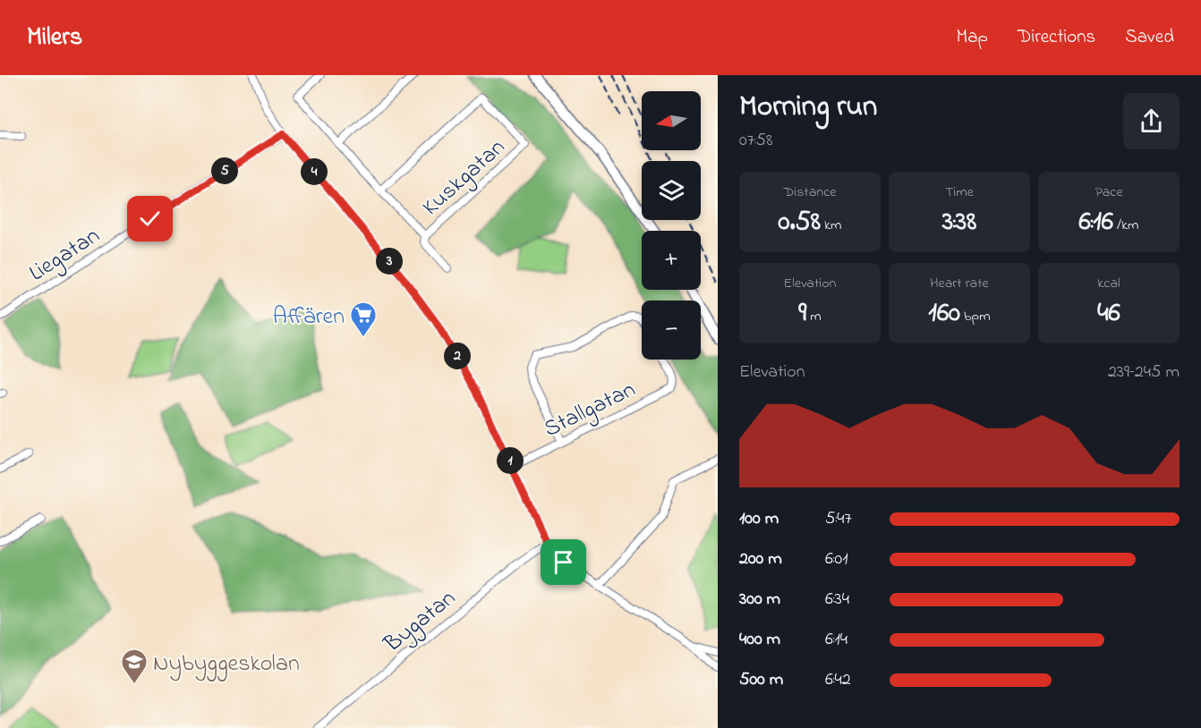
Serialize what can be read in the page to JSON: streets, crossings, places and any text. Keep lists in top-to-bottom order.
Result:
{
  "streets": {
    "street": [
      "Kuskgatan",
      "Liegatan",
      "Stallgatan",
      "Bygatan"
    ]
  },
  "places": {
    "supermarket": ["Affären"],
    "school or university": ["Nybyggeskolan"]
  },
  "north": "left",
  "page": {
    "header": "Milers",
    "nav": ["Map", "Directions", "Saved"],
    "heading": ["Morning run", "07:58"],
    "map_buttons": ["+", "−"],
    "pins": [
      "5",
      "4",
      "3",
      "2",
      "1"
    ],
    "stats": [
      ["Distance", "0.58 km"],
      ["Time", "3:38"],
      ["Pace", "6:16 /km"],
      ["Elevation", "9 m"],
      ["Heart rate", "160 bpm"],
      ["kcal", "46"]
    ],
    "chart": ["Elevation", "239–245 m"],
    "list": [
      {
        "name": "100 m",
        "note": "5:47"
      },
      {
        "name": "200 m",
        "note": "6:01"
      },
      {
        "name": "300 m",
        "note": "6:34"
      },
      {
        "name": "400 m",
        "note": "6:14"
      },
      {
        "name": "500 m",
        "note": "6:42"
      }
    ]
  }
}
